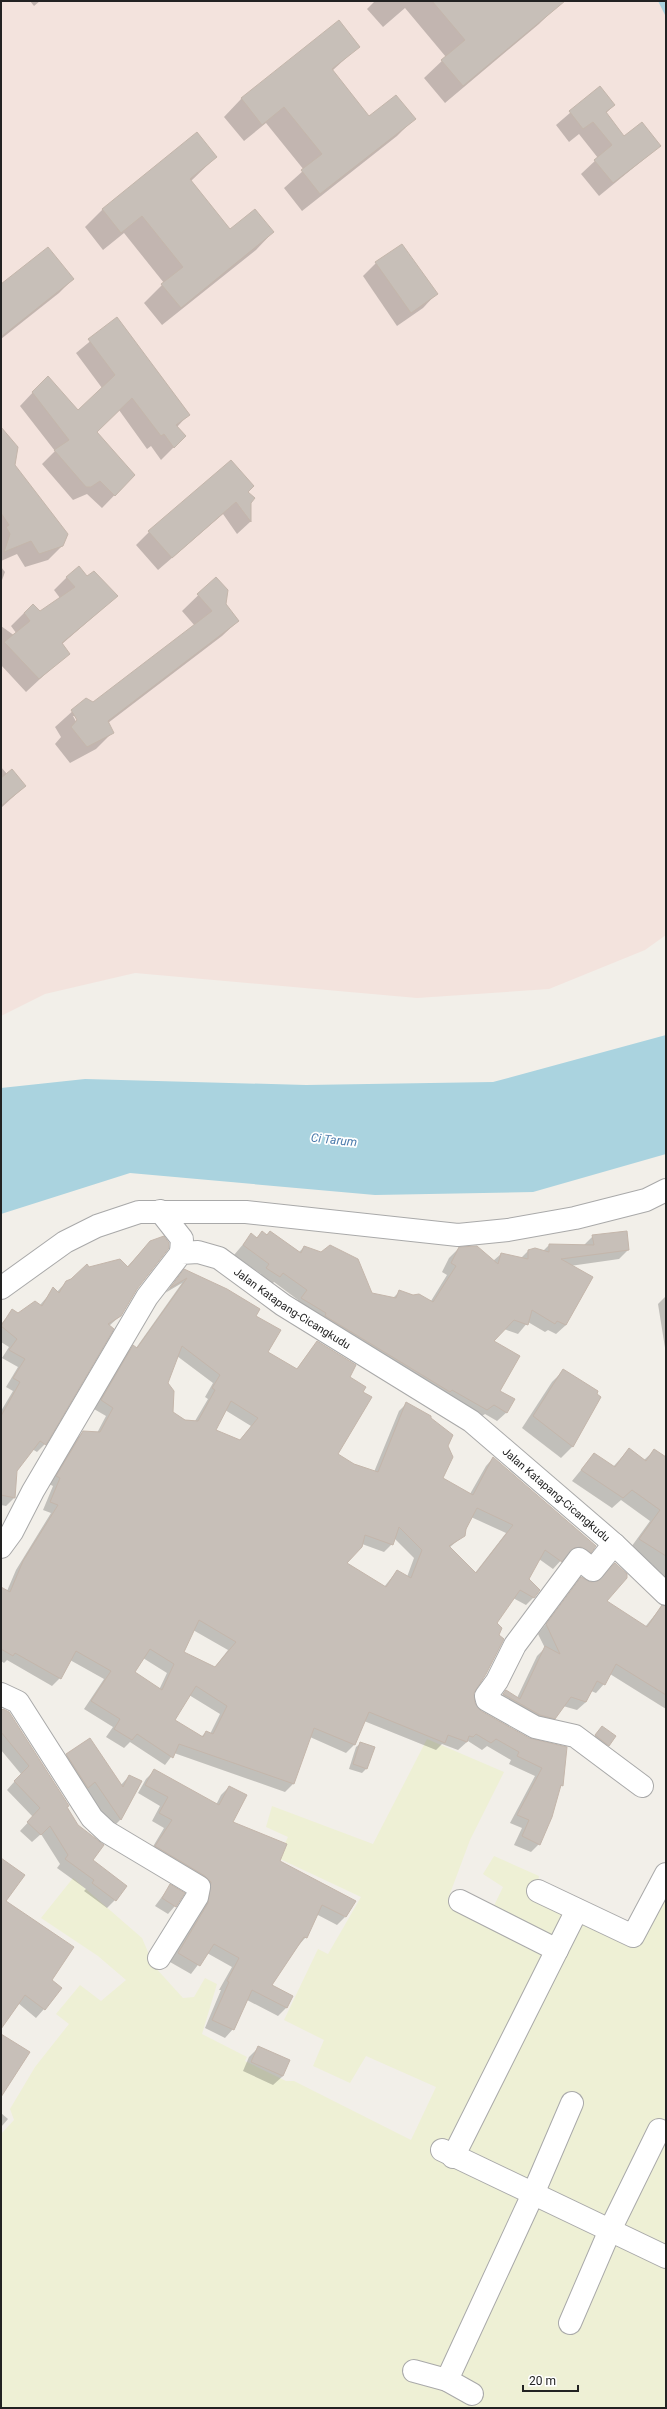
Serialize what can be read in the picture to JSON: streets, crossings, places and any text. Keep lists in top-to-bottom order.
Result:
{
  "streets": {
    "street": ["Jalan Katapang-Cicangkudu"]
  },
  "water": ["Ci Tarum"],
  "scale_bar": "20 m"
}
